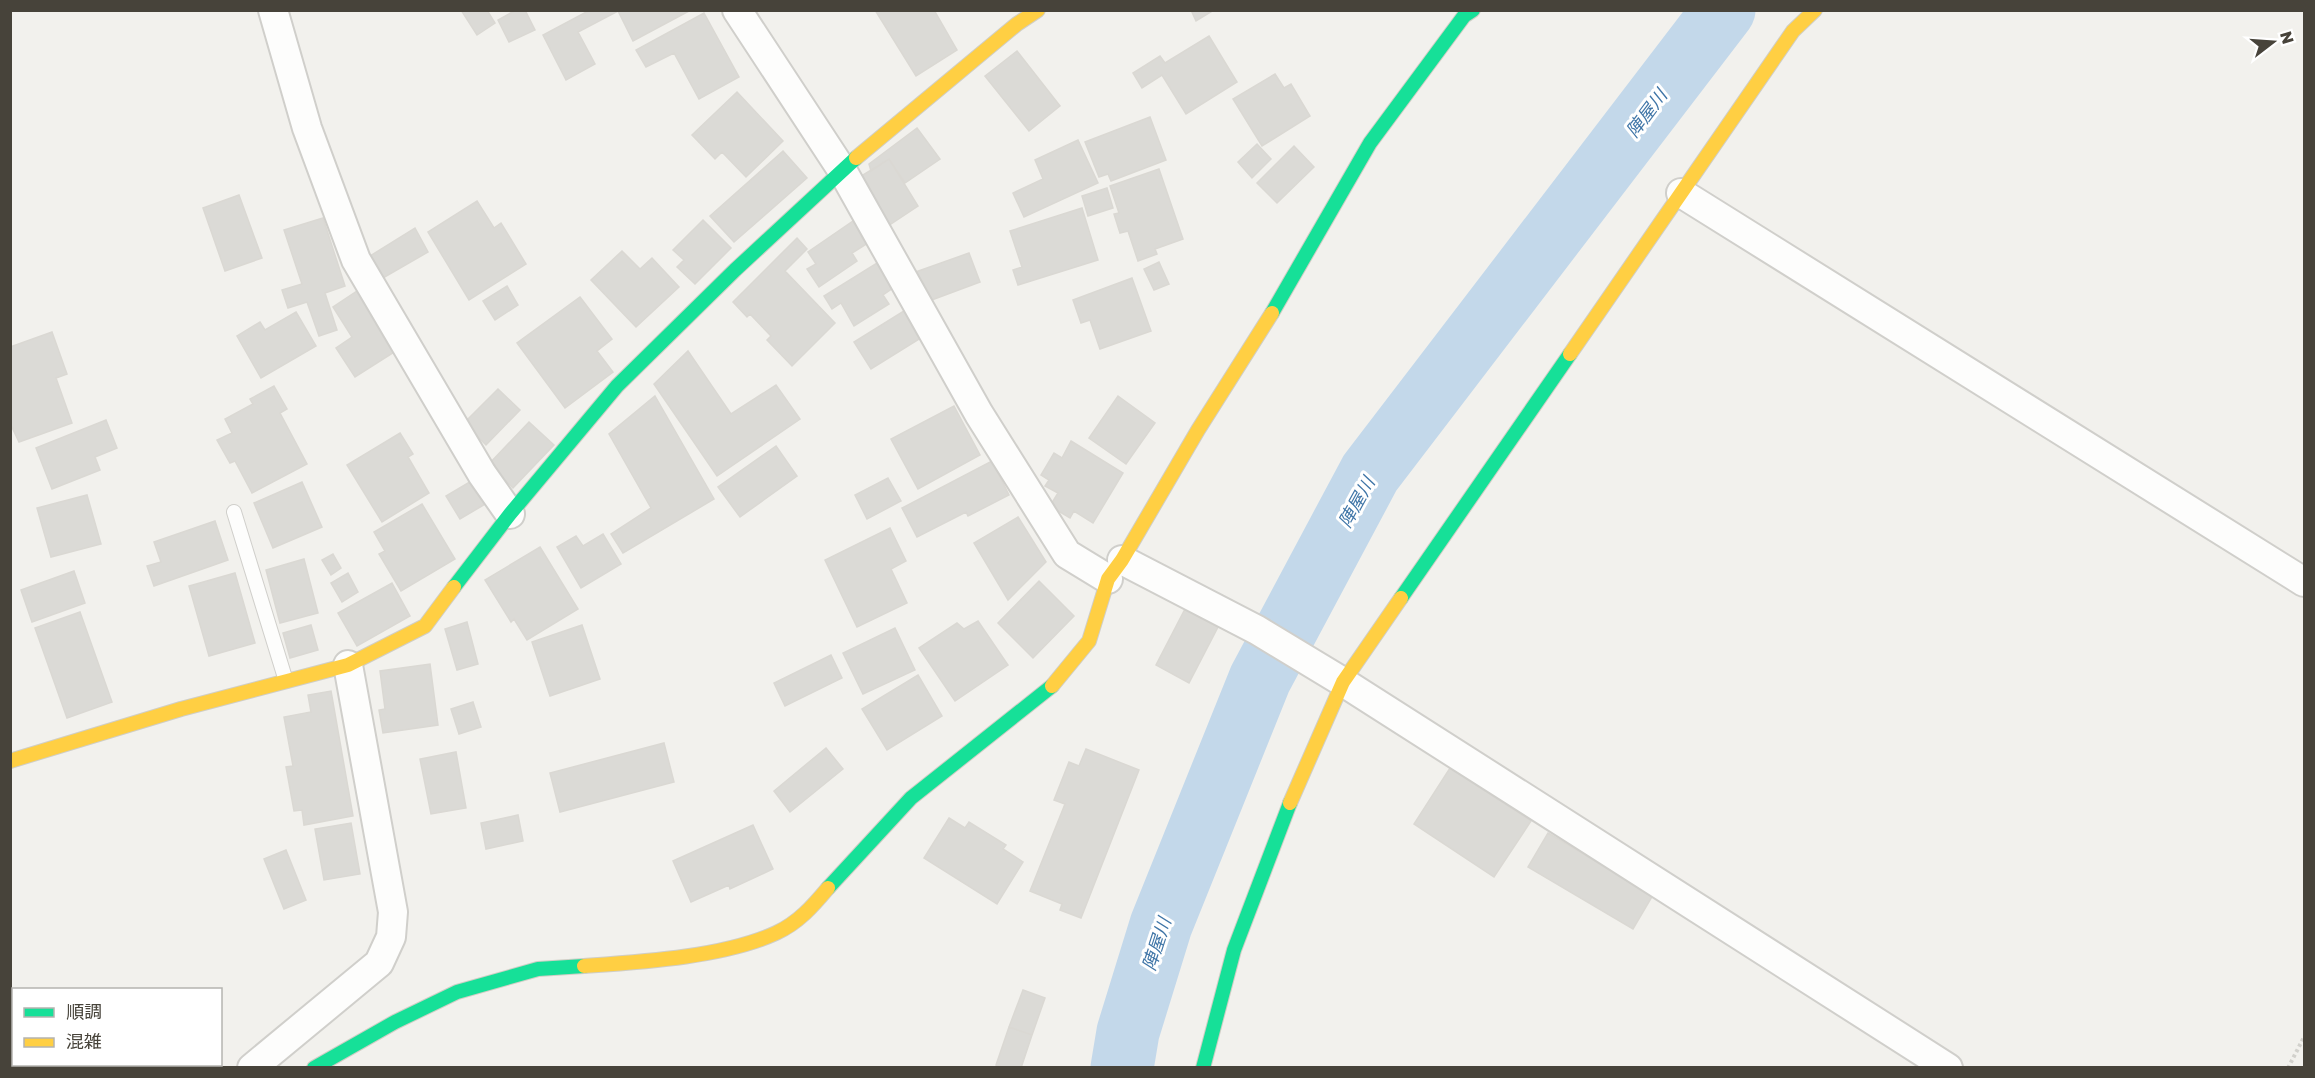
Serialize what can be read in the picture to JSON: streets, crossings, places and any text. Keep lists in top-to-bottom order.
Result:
{
  "water": ["陣屋川"],
  "legend": ["順調", "混雑"],
  "north": "right"
}
